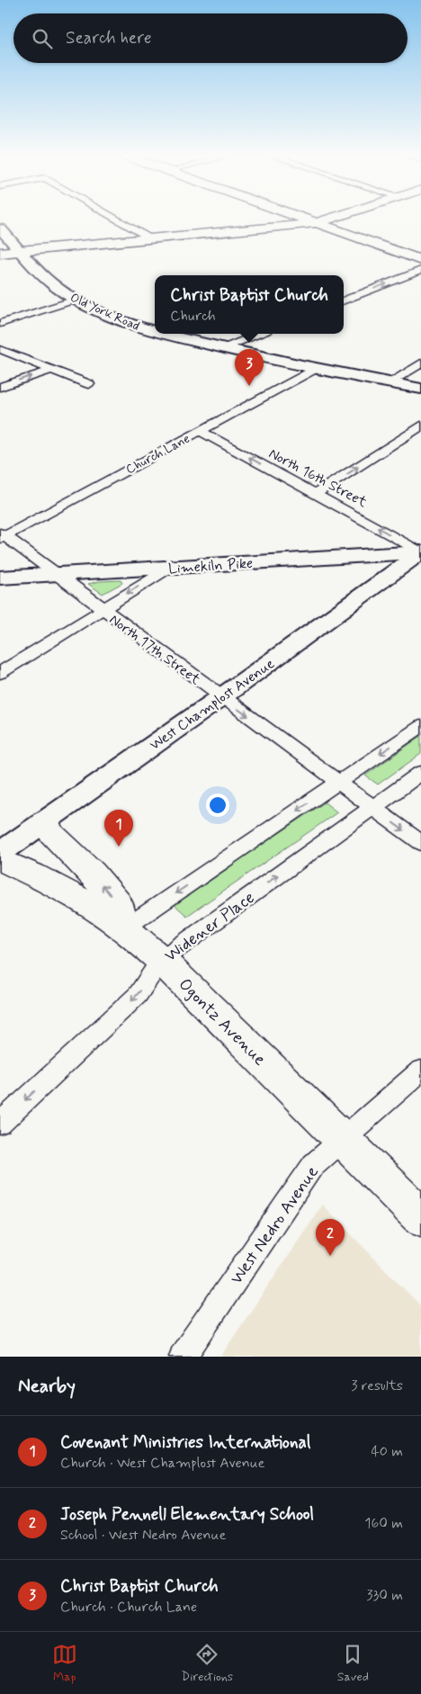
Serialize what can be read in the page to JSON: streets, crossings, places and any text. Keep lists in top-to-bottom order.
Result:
{
  "streets": {
    "main road": ["Ogontz Avenue"],
    "street": [
      "Old York Road",
      "Church Lane",
      "North 16th Street",
      "Limekiln Pike",
      "North 17th Street",
      "West Champlost Avenue",
      "Widener Place",
      "West Nedro Avenue"
    ]
  },
  "crossings": [
    ["Old York Road", "Church Lane"],
    ["Church Lane", "North 16th Street"],
    ["Church Lane", "North 17th Street"],
    ["North 16th Street", "Limekiln Pike"],
    ["North 16th Street", "West Champlost Avenue"],
    ["Limekiln Pike", "North 17th Street"],
    ["Limekiln Pike", "West Champlost Avenue"],
    ["North 17th Street", "West Champlost Avenue"],
    ["North 17th Street", "Widener Place"],
    ["Widener Place", "Ogontz Avenue"],
    ["Ogontz Avenue", "West Nedro Avenue"]
  ],
  "one_way": ["North 16th Street", "North 17th Street"],
  "page": {
    "search": "Search here",
    "popup": ["Christ Baptist Church", "Church"],
    "pins": ["3", "1", "2"],
    "heading": ["Nearby", "3 results"],
    "list": [
      {
        "mark": "1",
        "name": "Covenant Ministries International",
        "note": "Church · West Champlost Avenue",
        "value": "40 m"
      },
      {
        "mark": "2",
        "name": "Joseph Pennell Elementary School",
        "note": "School · West Nedro Avenue",
        "value": "160 m"
      },
      {
        "mark": "3",
        "name": "Christ Baptist Church",
        "note": "Church · Church Lane",
        "value": "330 m"
      }
    ],
    "nav": ["Map", "Directions", "Saved"]
  }
}
